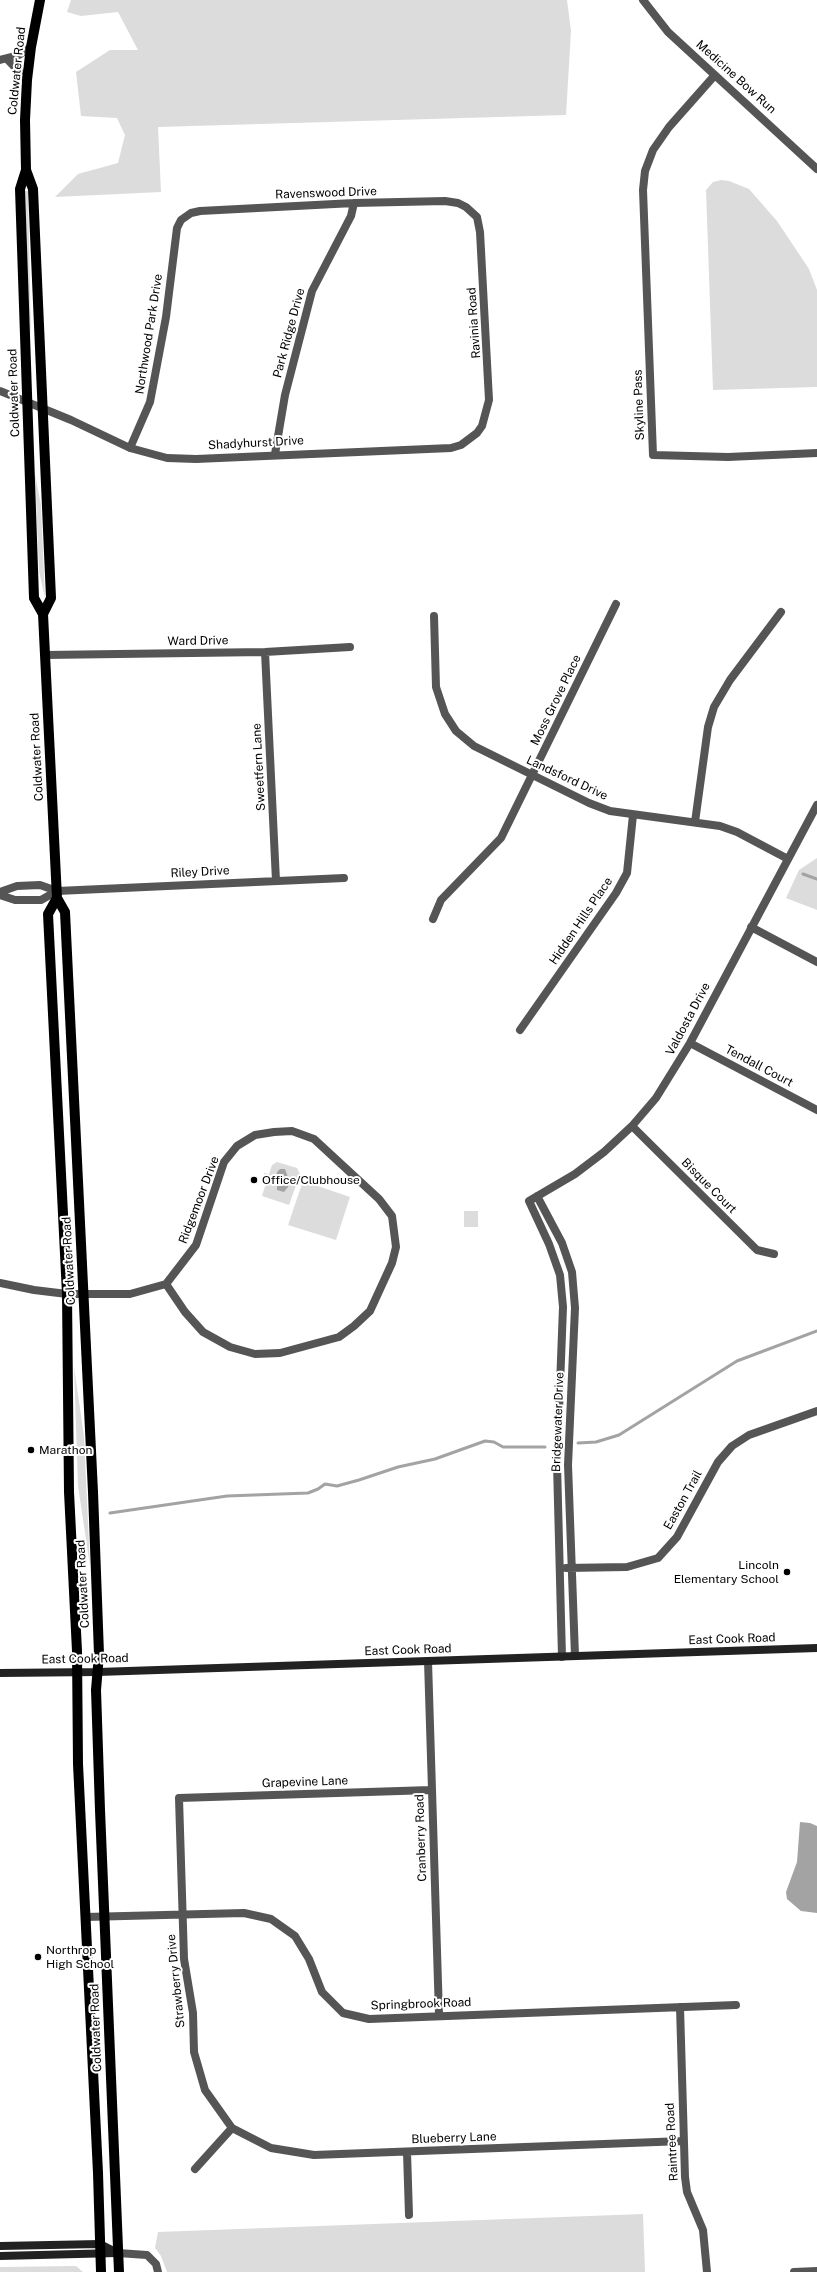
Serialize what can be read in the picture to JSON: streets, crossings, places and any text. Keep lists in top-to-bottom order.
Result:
{
  "streets": {
    "main road": ["Coldwater Road", "East Cook Road"],
    "street": [
      "Medicine Bow Run",
      "Ravenswood Drive",
      "Ravinia Road",
      "Park Ridge Drive",
      "Northwood Park Drive",
      "Skyline Pass",
      "Shadyhurst Drive",
      "Ward Drive",
      "Moss Grove Place",
      "Sweetfern Lane",
      "Landsford Drive",
      "Riley Drive",
      "Hidden Hills Place",
      "Valdosta Drive",
      "Tendall Court",
      "Bisque Court",
      "Ridgemoor Drive",
      "Bridgewater Drive",
      "Easton Trail",
      "Grapevine Lane",
      "Cranberry Road",
      "Strawberry Drive",
      "Springbrook Road",
      "Blueberry Lane",
      "Raintree Road"
    ]
  },
  "crossings": [
    ["Coldwater Road", "Shadyhurst Drive"],
    ["Coldwater Road", "Ward Drive"],
    ["Coldwater Road", "Riley Drive"],
    ["Coldwater Road", "East Cook Road"],
    ["Coldwater Road", "Springbrook Road"],
    ["Medicine Bow Run", "Skyline Pass"],
    ["Ravenswood Drive", "Ravinia Road"],
    ["Ravenswood Drive", "Park Ridge Drive"],
    ["Ravenswood Drive", "Northwood Park Drive"],
    ["Ravinia Road", "Shadyhurst Drive"],
    ["Park Ridge Drive", "Shadyhurst Drive"],
    ["Northwood Park Drive", "Shadyhurst Drive"],
    ["Ward Drive", "Sweetfern Lane"],
    ["Moss Grove Place", "Landsford Drive"],
    ["Sweetfern Lane", "Riley Drive"],
    ["Landsford Drive", "Hidden Hills Place"],
    ["Landsford Drive", "Valdosta Drive"],
    ["Valdosta Drive", "Tendall Court"],
    ["Valdosta Drive", "Bisque Court"],
    ["Valdosta Drive", "Bridgewater Drive"],
    ["Bridgewater Drive", "Easton Trail"],
    ["Bridgewater Drive", "East Cook Road"],
    ["East Cook Road", "Cranberry Road"],
    ["Grapevine Lane", "Cranberry Road"],
    ["Grapevine Lane", "Strawberry Drive"],
    ["Cranberry Road", "Springbrook Road"],
    ["Strawberry Drive", "Springbrook Road"],
    ["Strawberry Drive", "Blueberry Lane"],
    ["Springbrook Road", "Raintree Road"],
    ["Blueberry Lane", "Raintree Road"]
  ],
  "places": [
    "Office/Clubhouse",
    "Marathon",
    "Lincoln Elementary School",
    "Northrop High School"
  ]
}
